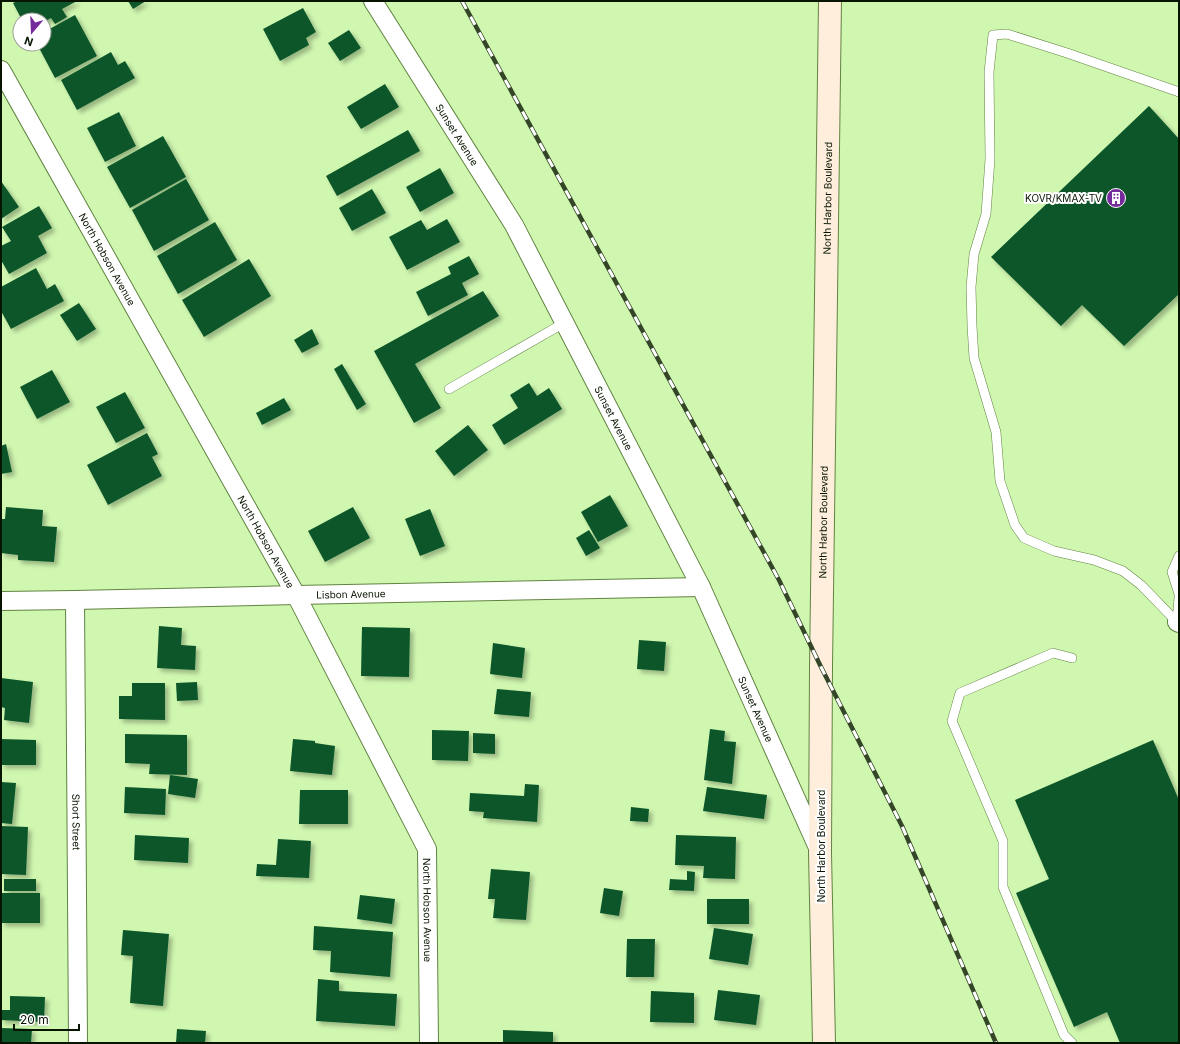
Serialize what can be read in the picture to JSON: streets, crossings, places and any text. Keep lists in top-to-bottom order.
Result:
{
  "streets": {
    "main road": ["North Harbor Boulevard"],
    "street": [
      "Sunset Avenue",
      "North Hobson Avenue",
      "Lisbon Avenue",
      "Short Street"
    ]
  },
  "crossings": [
    ["Sunset Avenue", "North Harbor Boulevard"],
    ["Sunset Avenue", "Lisbon Avenue"],
    ["North Hobson Avenue", "Lisbon Avenue"],
    ["Lisbon Avenue", "Short Street"]
  ],
  "places": {
    "building": ["KOVR/KMAX-TV"]
  },
  "scale_bar": "20 m",
  "north": "bottom"
}
